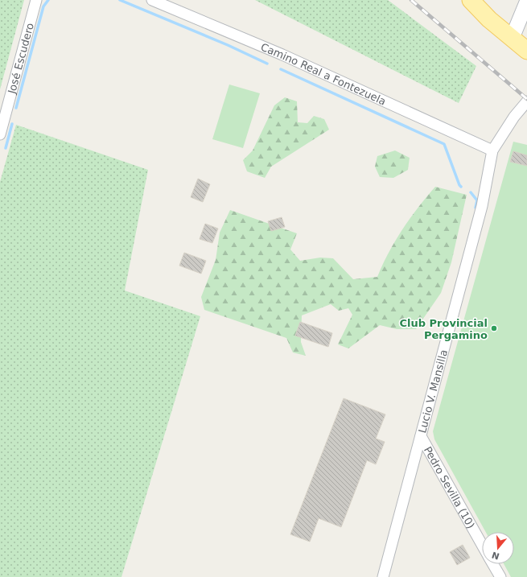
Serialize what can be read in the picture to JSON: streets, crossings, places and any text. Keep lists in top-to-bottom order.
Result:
{
  "streets": {
    "street": [
      "José Escudero",
      "Camino Real a Fontezuela",
      "Lucio V. Mansilla",
      "Pedro Sevilla (10)"
    ]
  },
  "crossings": [
    ["Camino Real a Fontezuela", "Lucio V. Mansilla"],
    ["Lucio V. Mansilla", "Pedro Sevilla (10)"]
  ],
  "places": ["Club Provincial Pergamino"],
  "north": "bottom"
}
